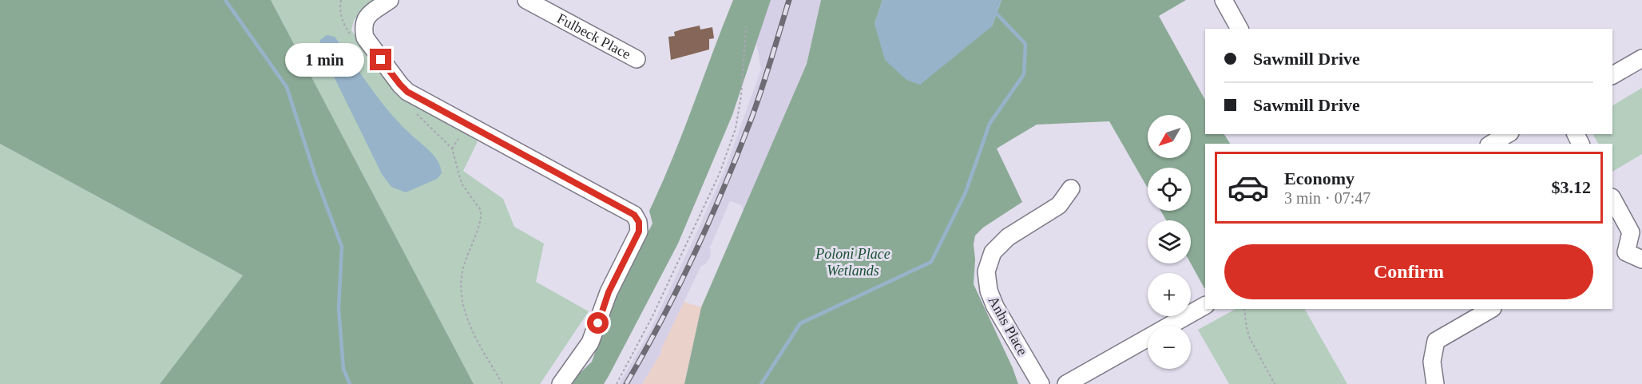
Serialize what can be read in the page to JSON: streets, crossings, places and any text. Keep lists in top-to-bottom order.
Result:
{
  "streets": {
    "street": ["Fulbeck Place", "Anhs Place"]
  },
  "parks": ["Poloni Place Wetlands"],
  "north": "bottom left",
  "page": {
    "banner": ["Sawmill Drive", "Sawmill Drive"],
    "bubble": "1 min",
    "map_buttons": ["+", "−"],
    "list": [
      {
        "name": "Economy",
        "note": "3 min · 07:47",
        "value": "$3.12"
      }
    ],
    "buttons": "Confirm"
  }
}
